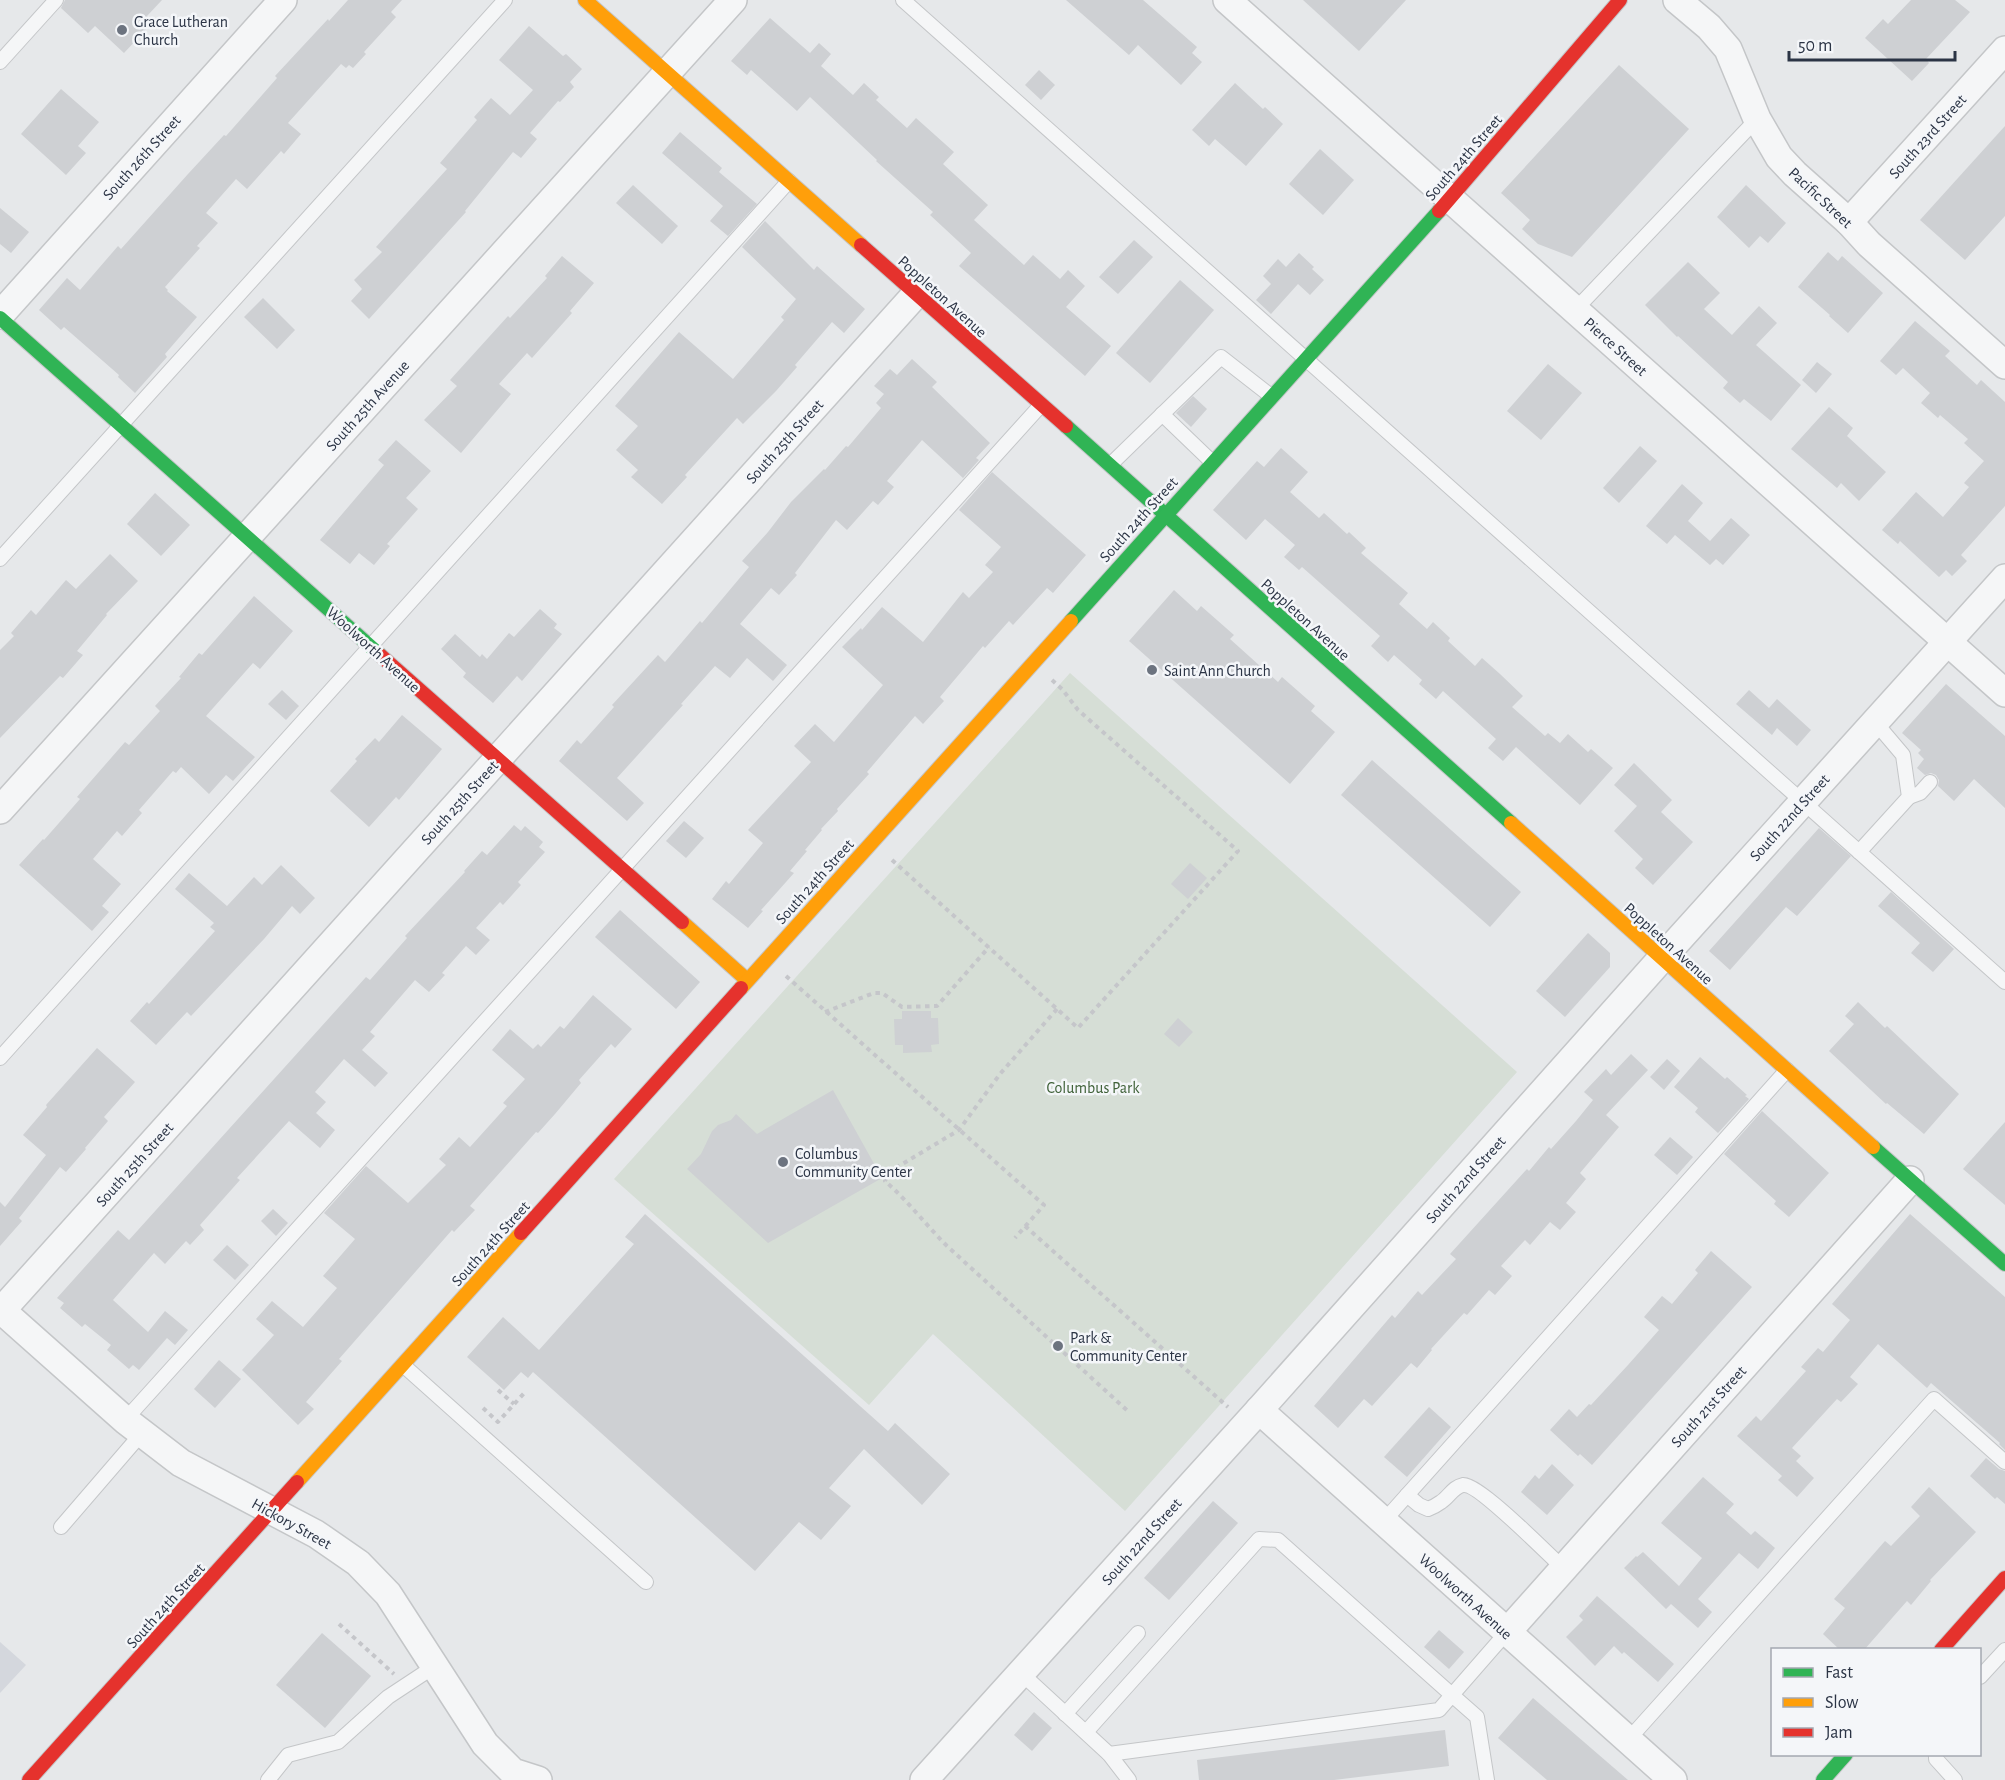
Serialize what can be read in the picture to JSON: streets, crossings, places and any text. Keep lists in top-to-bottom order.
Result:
{
  "streets": {
    "street": [
      "South 23rd Street",
      "South 26th Street",
      "South 24th Street",
      "Pacific Street",
      "Poppleton Avenue",
      "Pierce Street",
      "South 25th Avenue",
      "South 25th Street",
      "Woolworth Avenue",
      "South 22nd Street",
      "South 21st Street",
      "Hickory Street"
    ]
  },
  "crossings": [
    ["South 23rd Street", "Pacific Street"],
    ["South 26th Street", "Woolworth Avenue"],
    ["South 24th Street", "Poppleton Avenue"],
    ["South 24th Street", "Pierce Street"],
    ["South 24th Street", "Woolworth Avenue"],
    ["South 24th Street", "Hickory Street"],
    ["Poppleton Avenue", "South 25th Avenue"],
    ["Poppleton Avenue", "South 25th Street"],
    ["Poppleton Avenue", "South 22nd Street"],
    ["Poppleton Avenue", "South 21st Street"],
    ["Pierce Street", "South 22nd Street"],
    ["South 25th Avenue", "Woolworth Avenue"],
    ["South 25th Street", "Woolworth Avenue"],
    ["South 25th Street", "Hickory Street"],
    ["Woolworth Avenue", "South 22nd Street"],
    ["Woolworth Avenue", "South 21st Street"]
  ],
  "parks": ["Columbus Park"],
  "places": [
    "Grace Lutheran Church",
    "Saint Ann Church",
    "Columbus Community Center",
    "Park & Community Center"
  ],
  "legend": ["Fast", "Slow", "Jam"],
  "scale_bar": "50 m"
}
